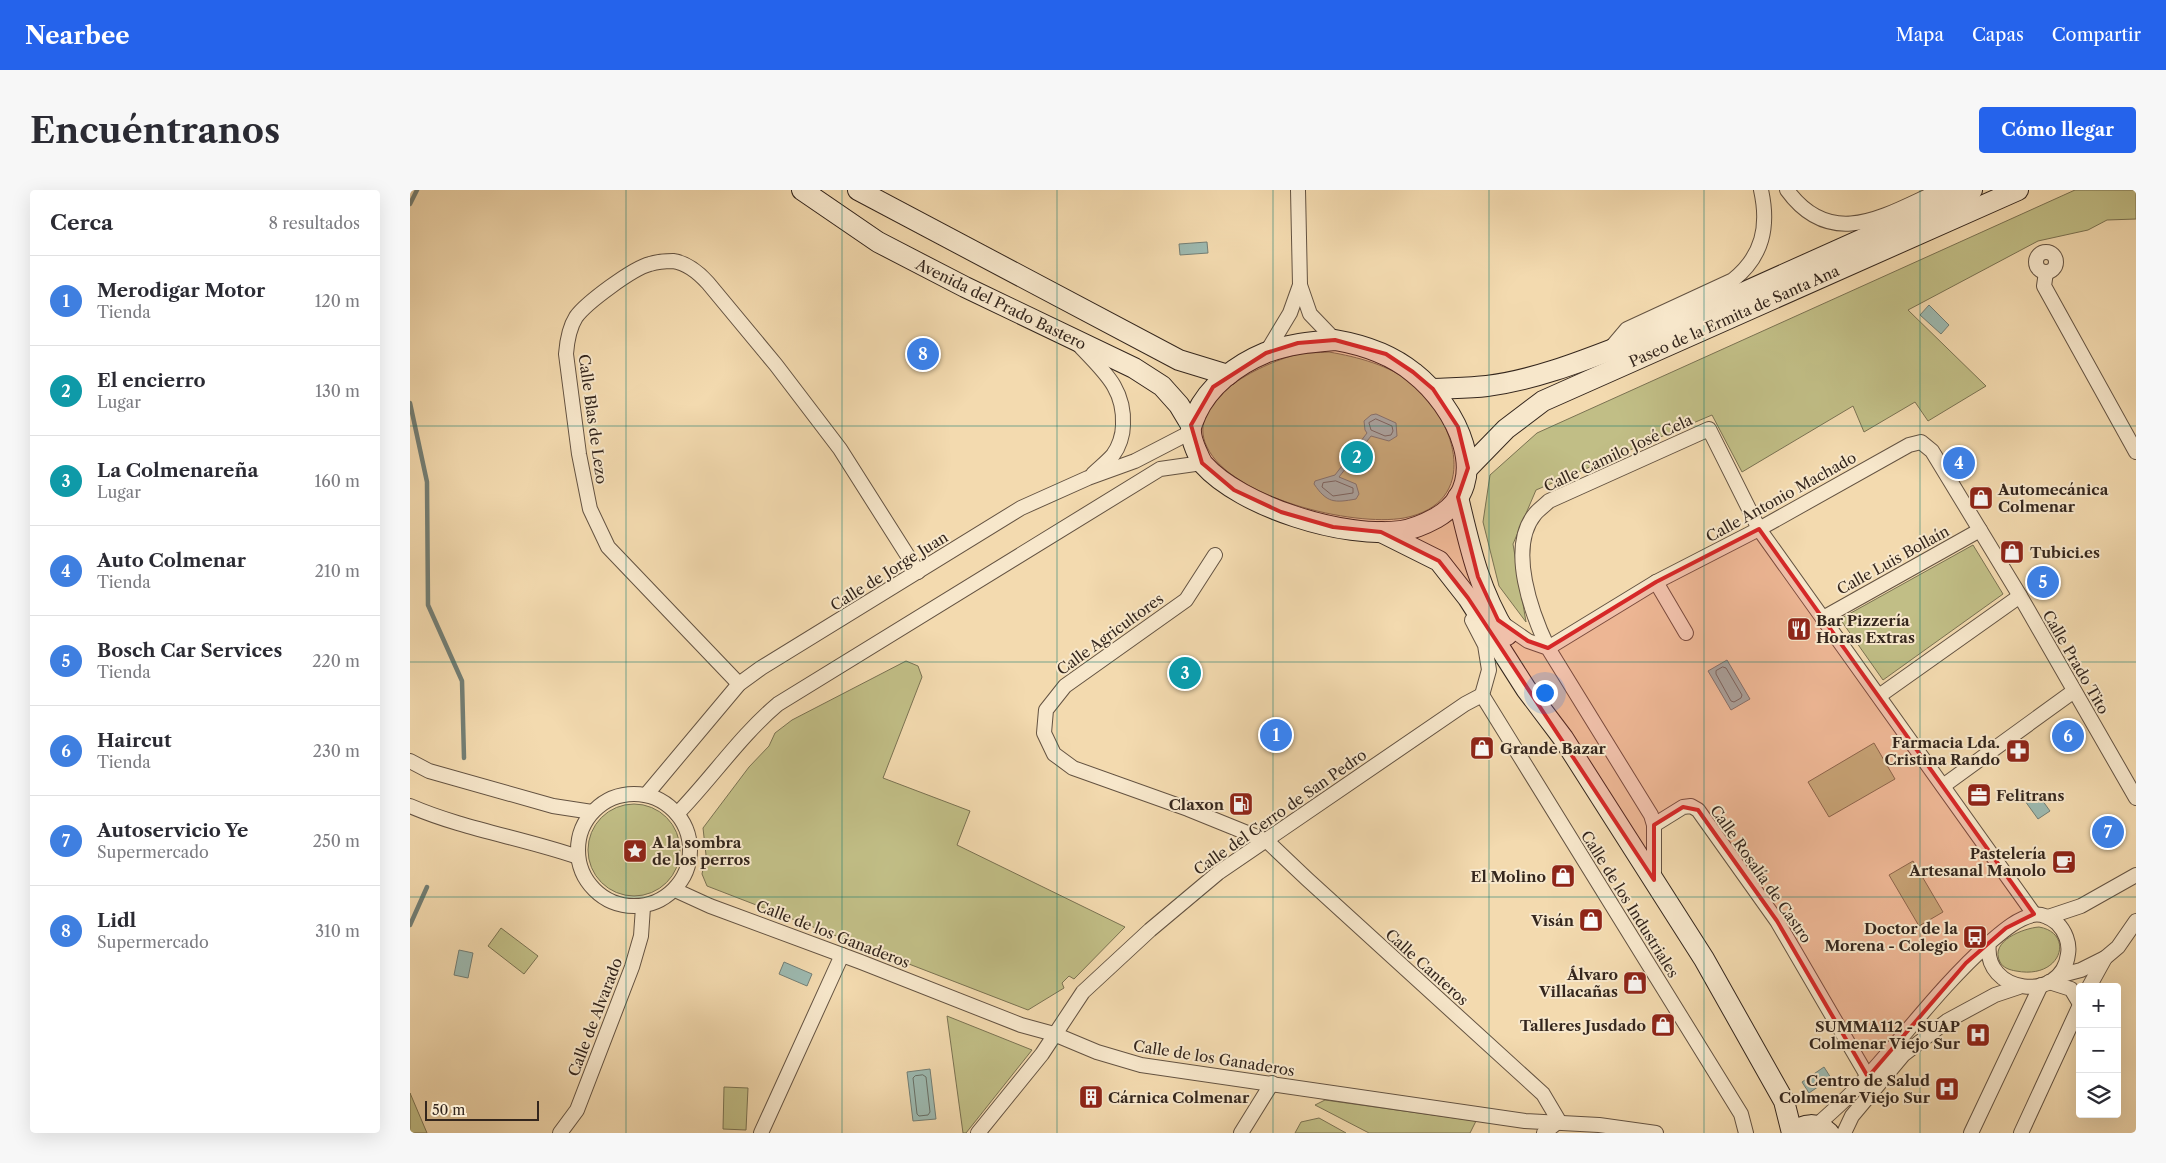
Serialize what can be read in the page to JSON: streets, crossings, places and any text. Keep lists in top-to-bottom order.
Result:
{
  "streets": {
    "main road": ["Avenida del Prado Bastero", "Paseo de la Ermita de Santa Ana"],
    "street": [
      "Calle Blas de Lezo",
      "Calle Camilo José Cela",
      "Calle Antonio Machado",
      "Calle Luis Bollaín",
      "Calle de Jorge Juan",
      "Calle Agricultores",
      "Calle Prado Tito",
      "Calle del Cerro de San Pedro",
      "Calle Rosalía de Castro",
      "Calle de los Industriales",
      "Calle de los Ganaderos",
      "Calle Canteros",
      "Calle de Alvarado"
    ]
  },
  "crossings": [
    ["Avenida del Prado Bastero", "Calle de Jorge Juan"],
    ["Calle Blas de Lezo", "Calle de Jorge Juan"],
    ["Calle Camilo José Cela", "Calle Antonio Machado"],
    ["Calle Camilo José Cela", "Calle Rosalía de Castro"],
    ["Calle Antonio Machado", "Calle Prado Tito"],
    ["Calle Luis Bollaín", "Calle Prado Tito"],
    ["Calle de Jorge Juan", "Calle de los Ganaderos"],
    ["Calle de Jorge Juan", "Calle de Alvarado"],
    ["Calle Agricultores", "Calle del Cerro de San Pedro"],
    ["Calle Agricultores", "Calle Canteros"],
    ["Calle del Cerro de San Pedro", "Calle de los Industriales"],
    ["Calle del Cerro de San Pedro", "Calle de los Ganaderos"],
    ["Calle del Cerro de San Pedro", "Calle Canteros"],
    ["Calle de los Ganaderos", "Calle Canteros"],
    ["Calle de los Ganaderos", "Calle de Alvarado"]
  ],
  "places": {
    "shop": [
      "Automecánica Colmenar",
      "Tubici.es",
      "Grande Bazar",
      "El Molino",
      "Visán",
      "Álvaro Villacañas",
      "Talleres Jusdado"
    ],
    "restaurant": ["Bar Pizzería Horas Extras"],
    "pharmacy": ["Farmacia Lda. Cristina Rando"],
    "office": ["Felitrans"],
    "fuel station": ["Claxon"],
    "place": ["A la sombra de los perros"],
    "cafe": ["Pastelería Artesanal Manolo"],
    "bus stop": ["Doctor de la Morena - Colegio"],
    "hospital": ["SUMMA112 - SUAP Colmenar Viejo Sur", "Centro de Salud Colmenar Viejo Sur"],
    "building": ["Cárnica Colmenar"]
  },
  "scale_bar": "50 m",
  "page": {
    "header": "Nearbee",
    "nav": ["Mapa", "Capas", "Compartir"],
    "buttons": "Cómo llegar",
    "title": "Encuéntranos",
    "heading": ["Cerca", "8 resultados"],
    "list": [
      {
        "mark": "1",
        "name": "Merodigar Motor",
        "note": "Tienda",
        "value": "120 m"
      },
      {
        "mark": "2",
        "name": "El encierro",
        "note": "Lugar",
        "value": "130 m"
      },
      {
        "mark": "3",
        "name": "La Colmenareña",
        "note": "Lugar",
        "value": "160 m"
      },
      {
        "mark": "4",
        "name": "Auto Colmenar",
        "note": "Tienda",
        "value": "210 m"
      },
      {
        "mark": "5",
        "name": "Bosch Car Services",
        "note": "Tienda",
        "value": "220 m"
      },
      {
        "mark": "6",
        "name": "Haircut",
        "note": "Tienda",
        "value": "230 m"
      },
      {
        "mark": "7",
        "name": "Autoservicio Ye",
        "note": "Supermercado",
        "value": "250 m"
      },
      {
        "mark": "8",
        "name": "Lidl",
        "note": "Supermercado",
        "value": "310 m"
      }
    ],
    "pins": [
      "8",
      "2",
      "4",
      "5",
      "3",
      "1",
      "6",
      "7"
    ],
    "map_buttons": ["+", "−"],
    "scale": "50 m"
  }
}
